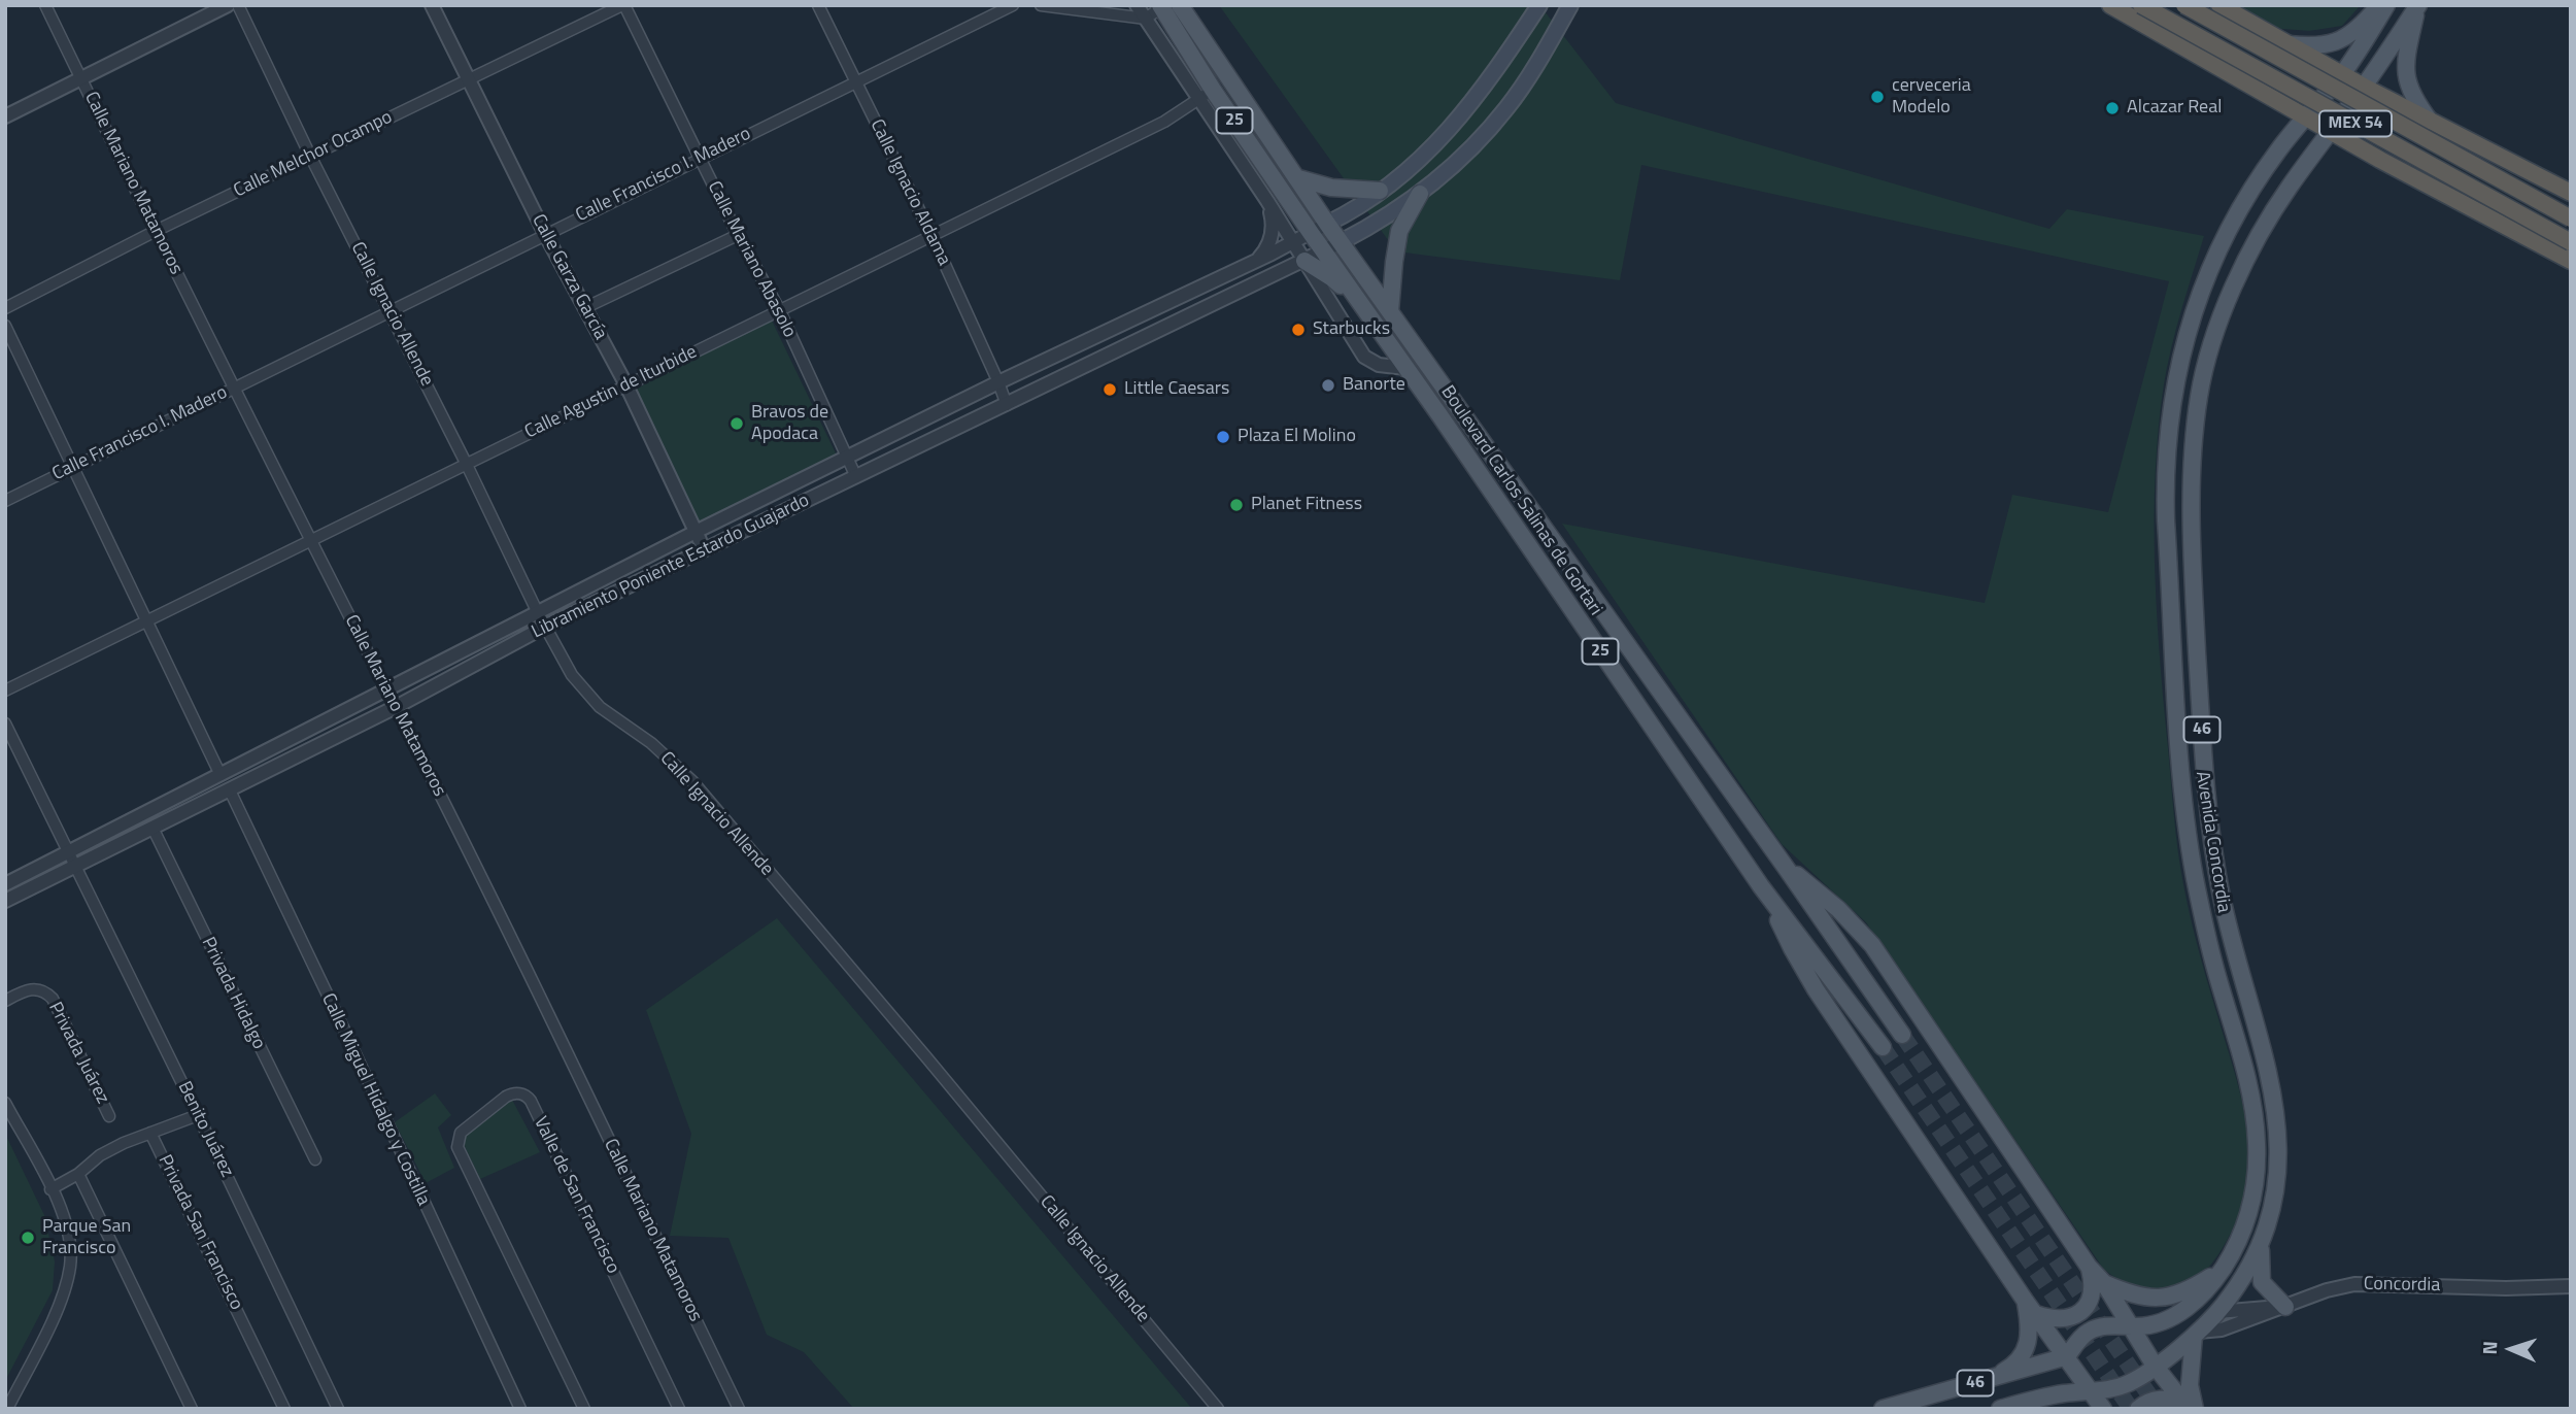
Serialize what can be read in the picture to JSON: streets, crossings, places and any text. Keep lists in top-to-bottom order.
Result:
{
  "streets": {
    "highway": ["MEX 54"],
    "main road": [
      "25",
      "Boulevard Carlos Salinas de Gortari",
      "46",
      "Avenida Concordia"
    ],
    "street": [
      "Calle Melchor Ocampo",
      "Calle Francisco I. Madero",
      "Calle Mariano Matamoros",
      "Calle Ignacio Aldama",
      "Calle Mariano Abasolo",
      "Calle Garza García",
      "Calle Ignacio Allende",
      "Calle Agustin de Iturbide",
      "Libramiento Poniente Estardo Guajardo",
      "Privada Hidalgo",
      "Privada Juárez",
      "Calle Miguel Hidalgo y Costilla",
      "Benito Juárez",
      "Valle de San Francisco",
      "Privada San Francisco",
      "Concordia"
    ]
  },
  "crossings": [
    ["Calle Melchor Ocampo", "Calle Mariano Matamoros"],
    ["Calle Melchor Ocampo", "Calle Mariano Abasolo"],
    ["Calle Melchor Ocampo", "Calle Garza García"],
    ["Calle Melchor Ocampo", "Calle Ignacio Allende"],
    ["Calle Francisco I. Madero", "Calle Mariano Matamoros"],
    ["Calle Francisco I. Madero", "Calle Ignacio Aldama"],
    ["Calle Francisco I. Madero", "Calle Mariano Abasolo"],
    ["Calle Francisco I. Madero", "Calle Garza García"],
    ["Calle Francisco I. Madero", "Calle Ignacio Allende"],
    ["Calle Mariano Matamoros", "Calle Agustin de Iturbide"],
    ["Calle Mariano Matamoros", "Libramiento Poniente Estardo Guajardo"],
    ["Calle Ignacio Aldama", "Calle Agustin de Iturbide"],
    ["Calle Ignacio Aldama", "Libramiento Poniente Estardo Guajardo"],
    ["Calle Mariano Abasolo", "Calle Agustin de Iturbide"],
    ["Calle Mariano Abasolo", "Libramiento Poniente Estardo Guajardo"],
    ["Calle Garza García", "Calle Agustin de Iturbide"],
    ["Calle Garza García", "Libramiento Poniente Estardo Guajardo"],
    ["Calle Ignacio Allende", "Calle Agustin de Iturbide"],
    ["Calle Ignacio Allende", "Libramiento Poniente Estardo Guajardo"],
    ["Calle Agustin de Iturbide", "Boulevard Carlos Salinas de Gortari"],
    ["Boulevard Carlos Salinas de Gortari", "Libramiento Poniente Estardo Guajardo"],
    ["Libramiento Poniente Estardo Guajardo", "Privada Hidalgo"],
    ["Libramiento Poniente Estardo Guajardo", "Calle Miguel Hidalgo y Costilla"],
    ["Libramiento Poniente Estardo Guajardo", "Benito Juárez"],
    ["Avenida Concordia", "Concordia"]
  ],
  "places": [
    "cerveceria Modelo",
    "Alcazar Real",
    "Starbucks",
    "Banorte",
    "Little Caesars",
    "Bravos de Apodaca",
    "Plaza El Molino",
    "Planet Fitness",
    "Parque San Francisco"
  ],
  "north": "left"
}
